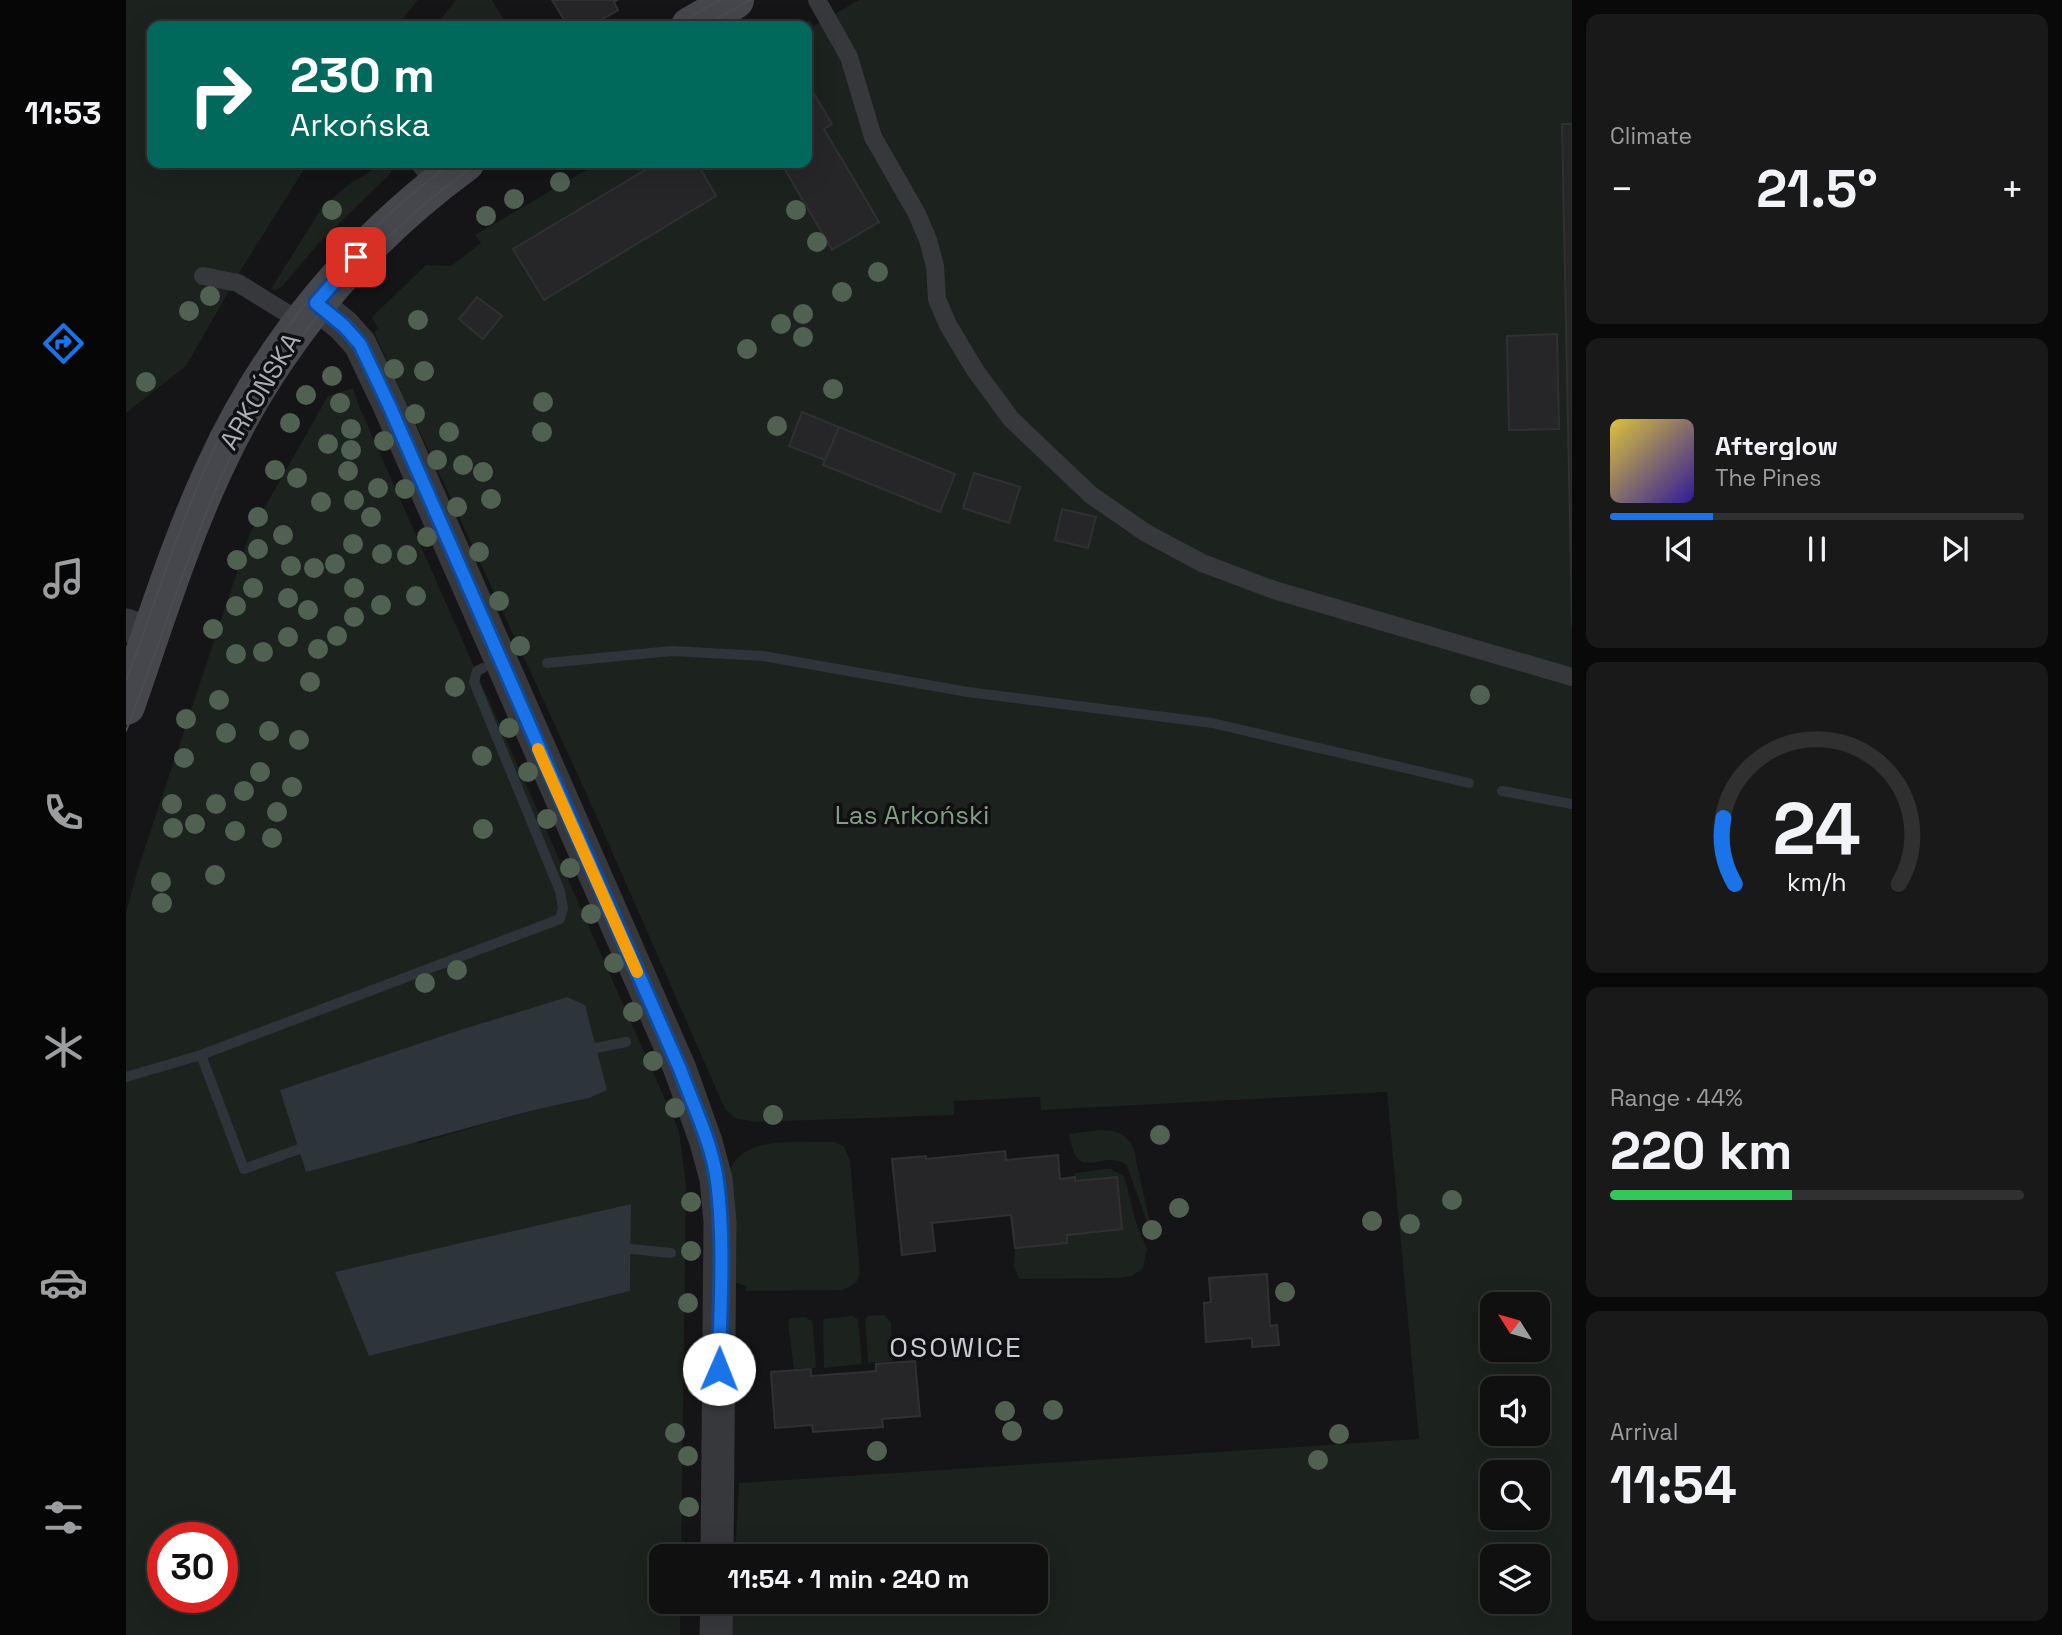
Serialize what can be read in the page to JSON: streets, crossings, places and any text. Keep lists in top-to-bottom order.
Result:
{
  "streets": {
    "street": ["ARKOŃSKA"]
  },
  "districts": ["OSOWICE"],
  "parks": ["Las Arkoński"],
  "north": "top left",
  "page": {
    "tabs": "11:53",
    "tile": [
      "Climate",
      ["Range · 44%", "220 km"],
      ["Arrival", "11:54"]
    ],
    "turn": ["230 m", "Arkońska"],
    "heat": ["−", "21.5°", "+"],
    "song": ["Afterglow", "The Pines"],
    "limit": "30",
    "trip": "11:54 · 1 min · 240 m",
    "gauge": ["24", "km/h"]
  }
}
